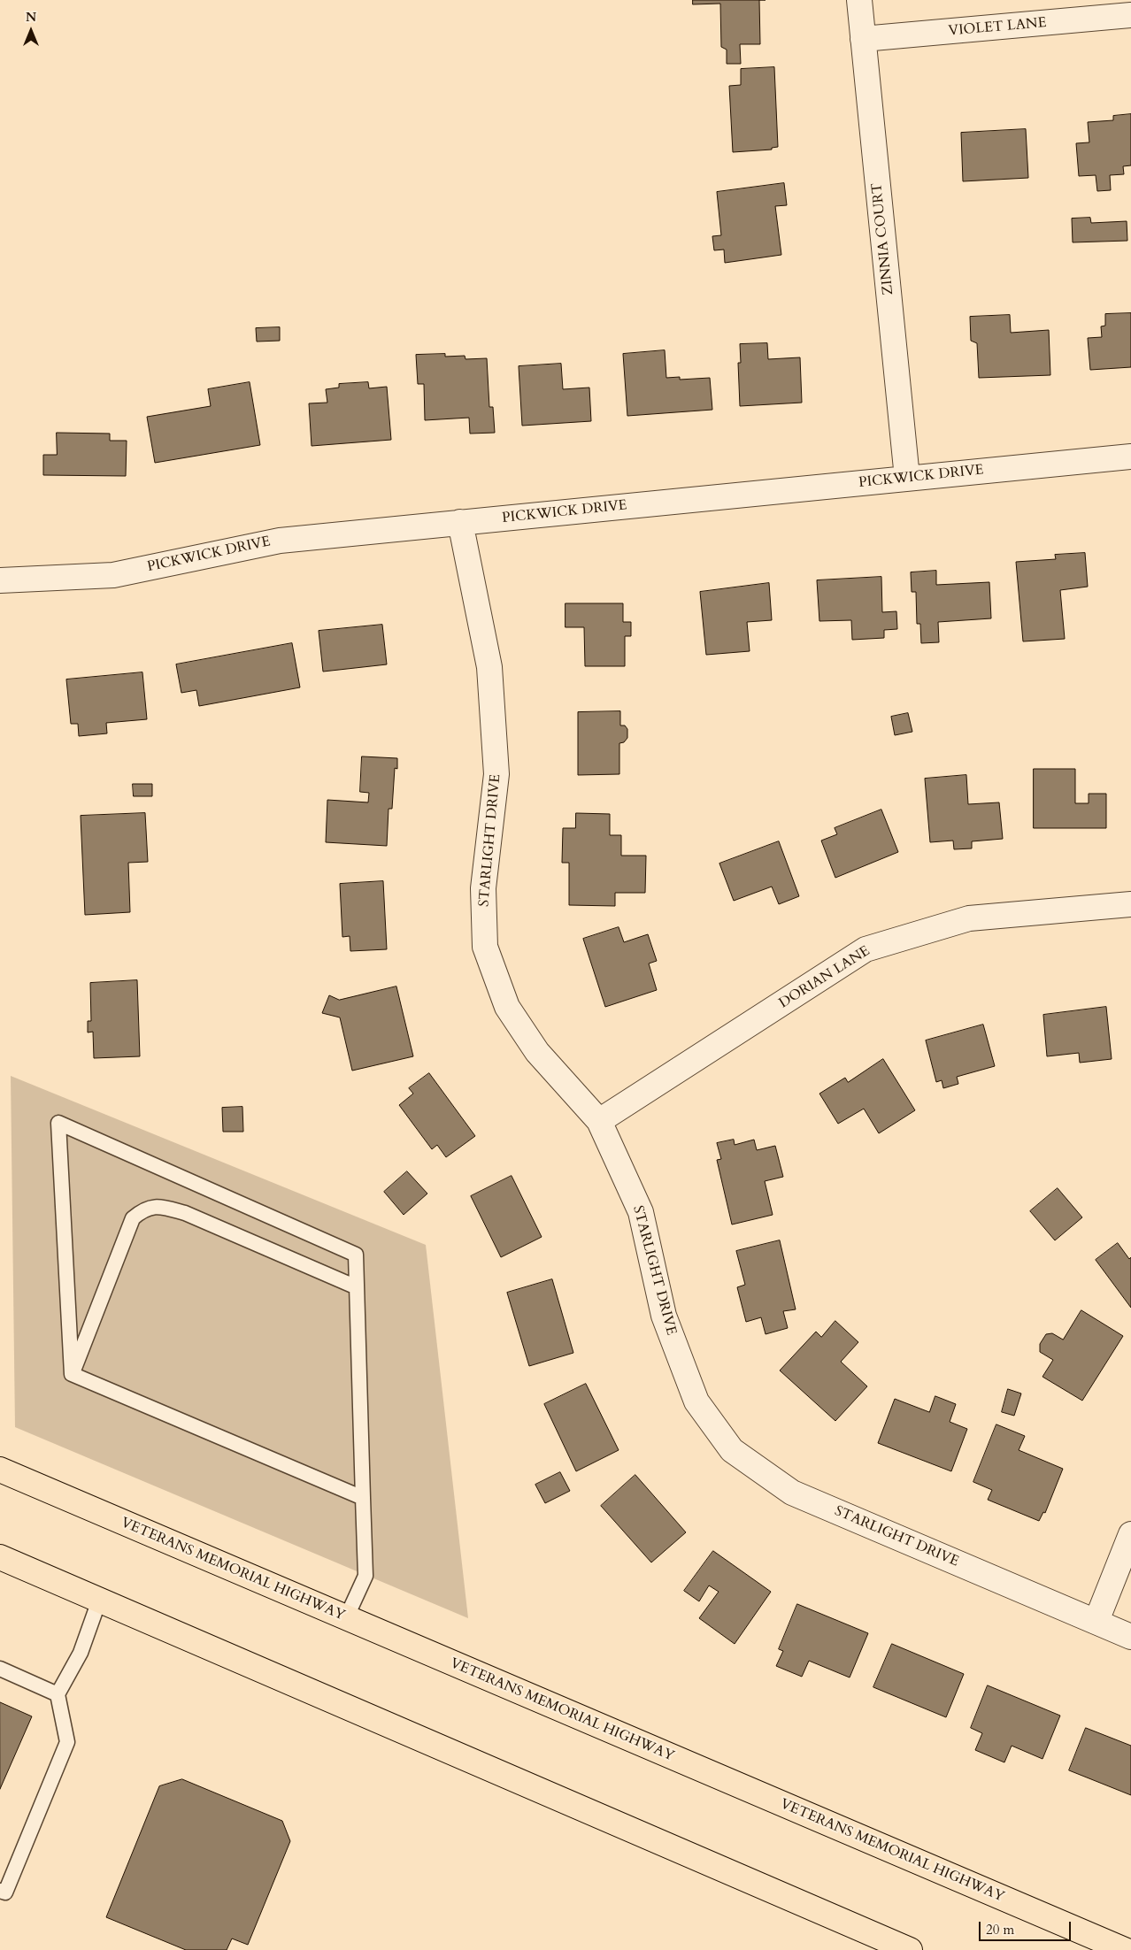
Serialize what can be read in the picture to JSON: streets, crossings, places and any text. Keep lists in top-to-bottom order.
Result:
{
  "streets": {
    "main road": ["VETERANS MEMORIAL HIGHWAY"],
    "street": [
      "VIOLET LANE",
      "ZINNIA COURT",
      "PICKWICK DRIVE",
      "STARLIGHT DRIVE",
      "DORIAN LANE"
    ]
  },
  "crossings": [
    ["VIOLET LANE", "ZINNIA COURT"],
    ["ZINNIA COURT", "PICKWICK DRIVE"],
    ["PICKWICK DRIVE", "STARLIGHT DRIVE"],
    ["STARLIGHT DRIVE", "DORIAN LANE"]
  ],
  "scale_bar": "20 m",
  "north": "top"
}
